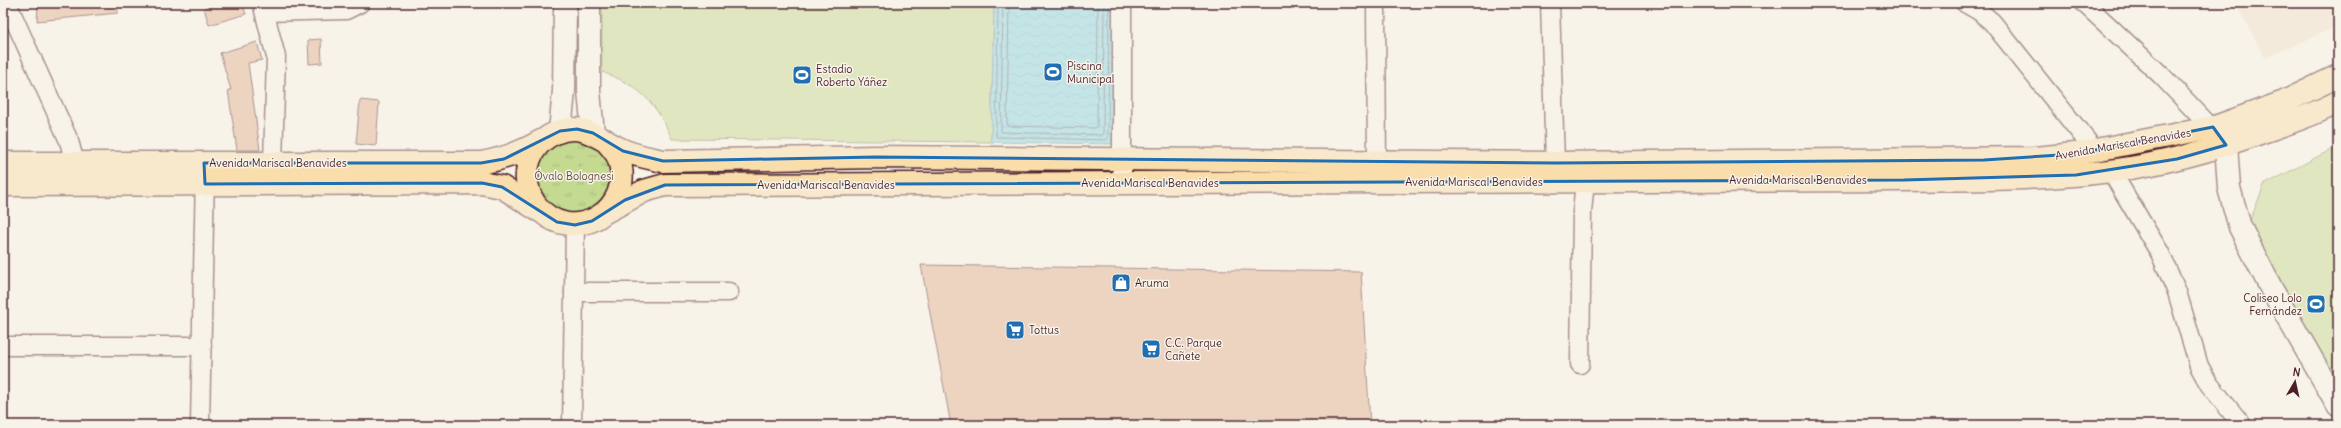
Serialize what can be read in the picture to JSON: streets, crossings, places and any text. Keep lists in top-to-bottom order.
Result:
{
  "streets": {
    "highway": ["Avenida Mariscal Benavides"]
  },
  "parks": ["Óvalo Bolognesi"],
  "places": {
    "sports": ["Piscina Municipal", "Estadio Roberto Yáñez", "Coliseo Lolo Fernández"],
    "shop": ["Aruma"],
    "supermarket": ["Tottus", "C.C. Parque Cañete"]
  },
  "north": "top"
}
